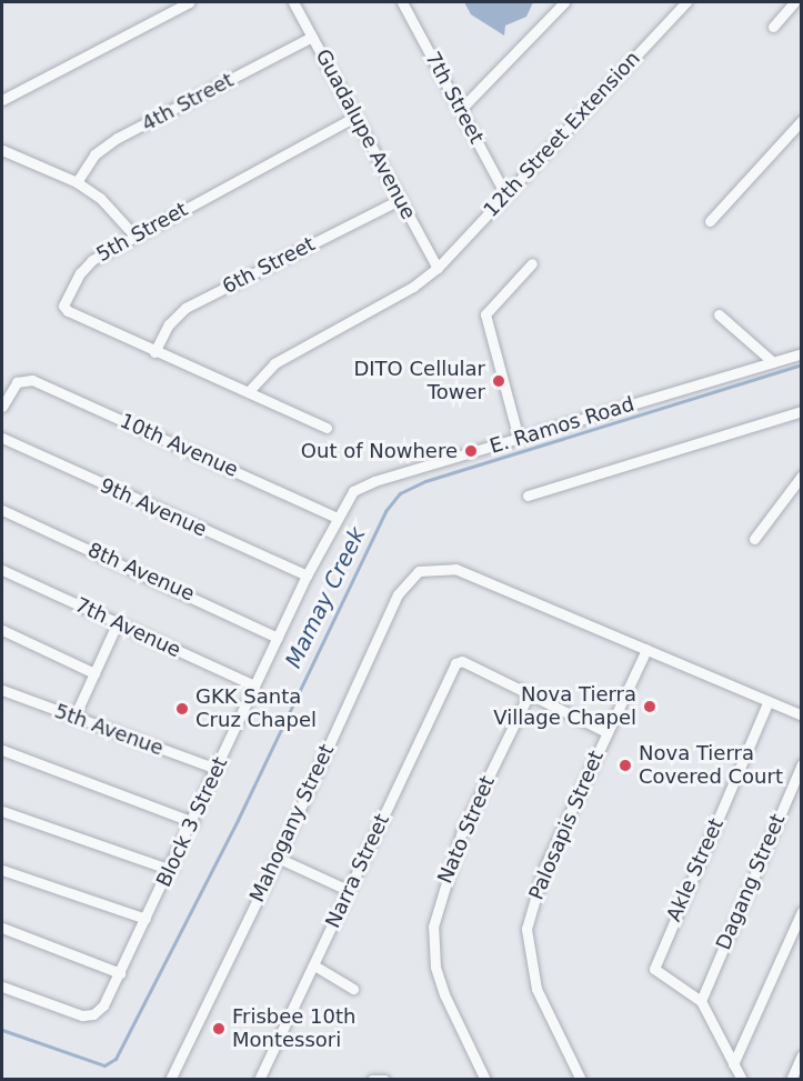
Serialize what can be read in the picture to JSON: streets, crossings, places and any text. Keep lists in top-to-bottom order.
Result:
{
  "streets": {
    "street": [
      "7th Street",
      "4th Street",
      "Guadalupe Avenue",
      "12th Street Extension",
      "5th Street",
      "6th Street",
      "E. Ramos Road",
      "10th Avenue",
      "9th Avenue",
      "8th Avenue",
      "7th Avenue",
      "5th Avenue",
      "Block 3 Street",
      "Mahogany Street",
      "Palosapis Street",
      "Nato Street",
      "Akle Street",
      "Narra Street",
      "Dagang Street"
    ]
  },
  "crossings": [
    ["7th Street", "12th Street Extension"],
    ["4th Street", "Guadalupe Avenue"],
    ["Guadalupe Avenue", "12th Street Extension"],
    ["Guadalupe Avenue", "5th Street"],
    ["Guadalupe Avenue", "6th Street"],
    ["5th Street", "6th Street"],
    ["E. Ramos Road", "10th Avenue"],
    ["E. Ramos Road", "Block 3 Street"],
    ["10th Avenue", "Block 3 Street"],
    ["9th Avenue", "Block 3 Street"],
    ["8th Avenue", "Block 3 Street"],
    ["7th Avenue", "Block 3 Street"],
    ["5th Avenue", "Block 3 Street"],
    ["Mahogany Street", "Palosapis Street"],
    ["Nato Street", "Narra Street"],
    ["Akle Street", "Dagang Street"]
  ],
  "water": ["Mamay Creek"],
  "places": [
    "DITO Cellular Tower",
    "Out of Nowhere",
    "Nova Tierra Village Chapel",
    "GKK Santa Cruz Chapel",
    "Nova Tierra Covered Court",
    "Frisbee 10th Montessori"
  ]
}
